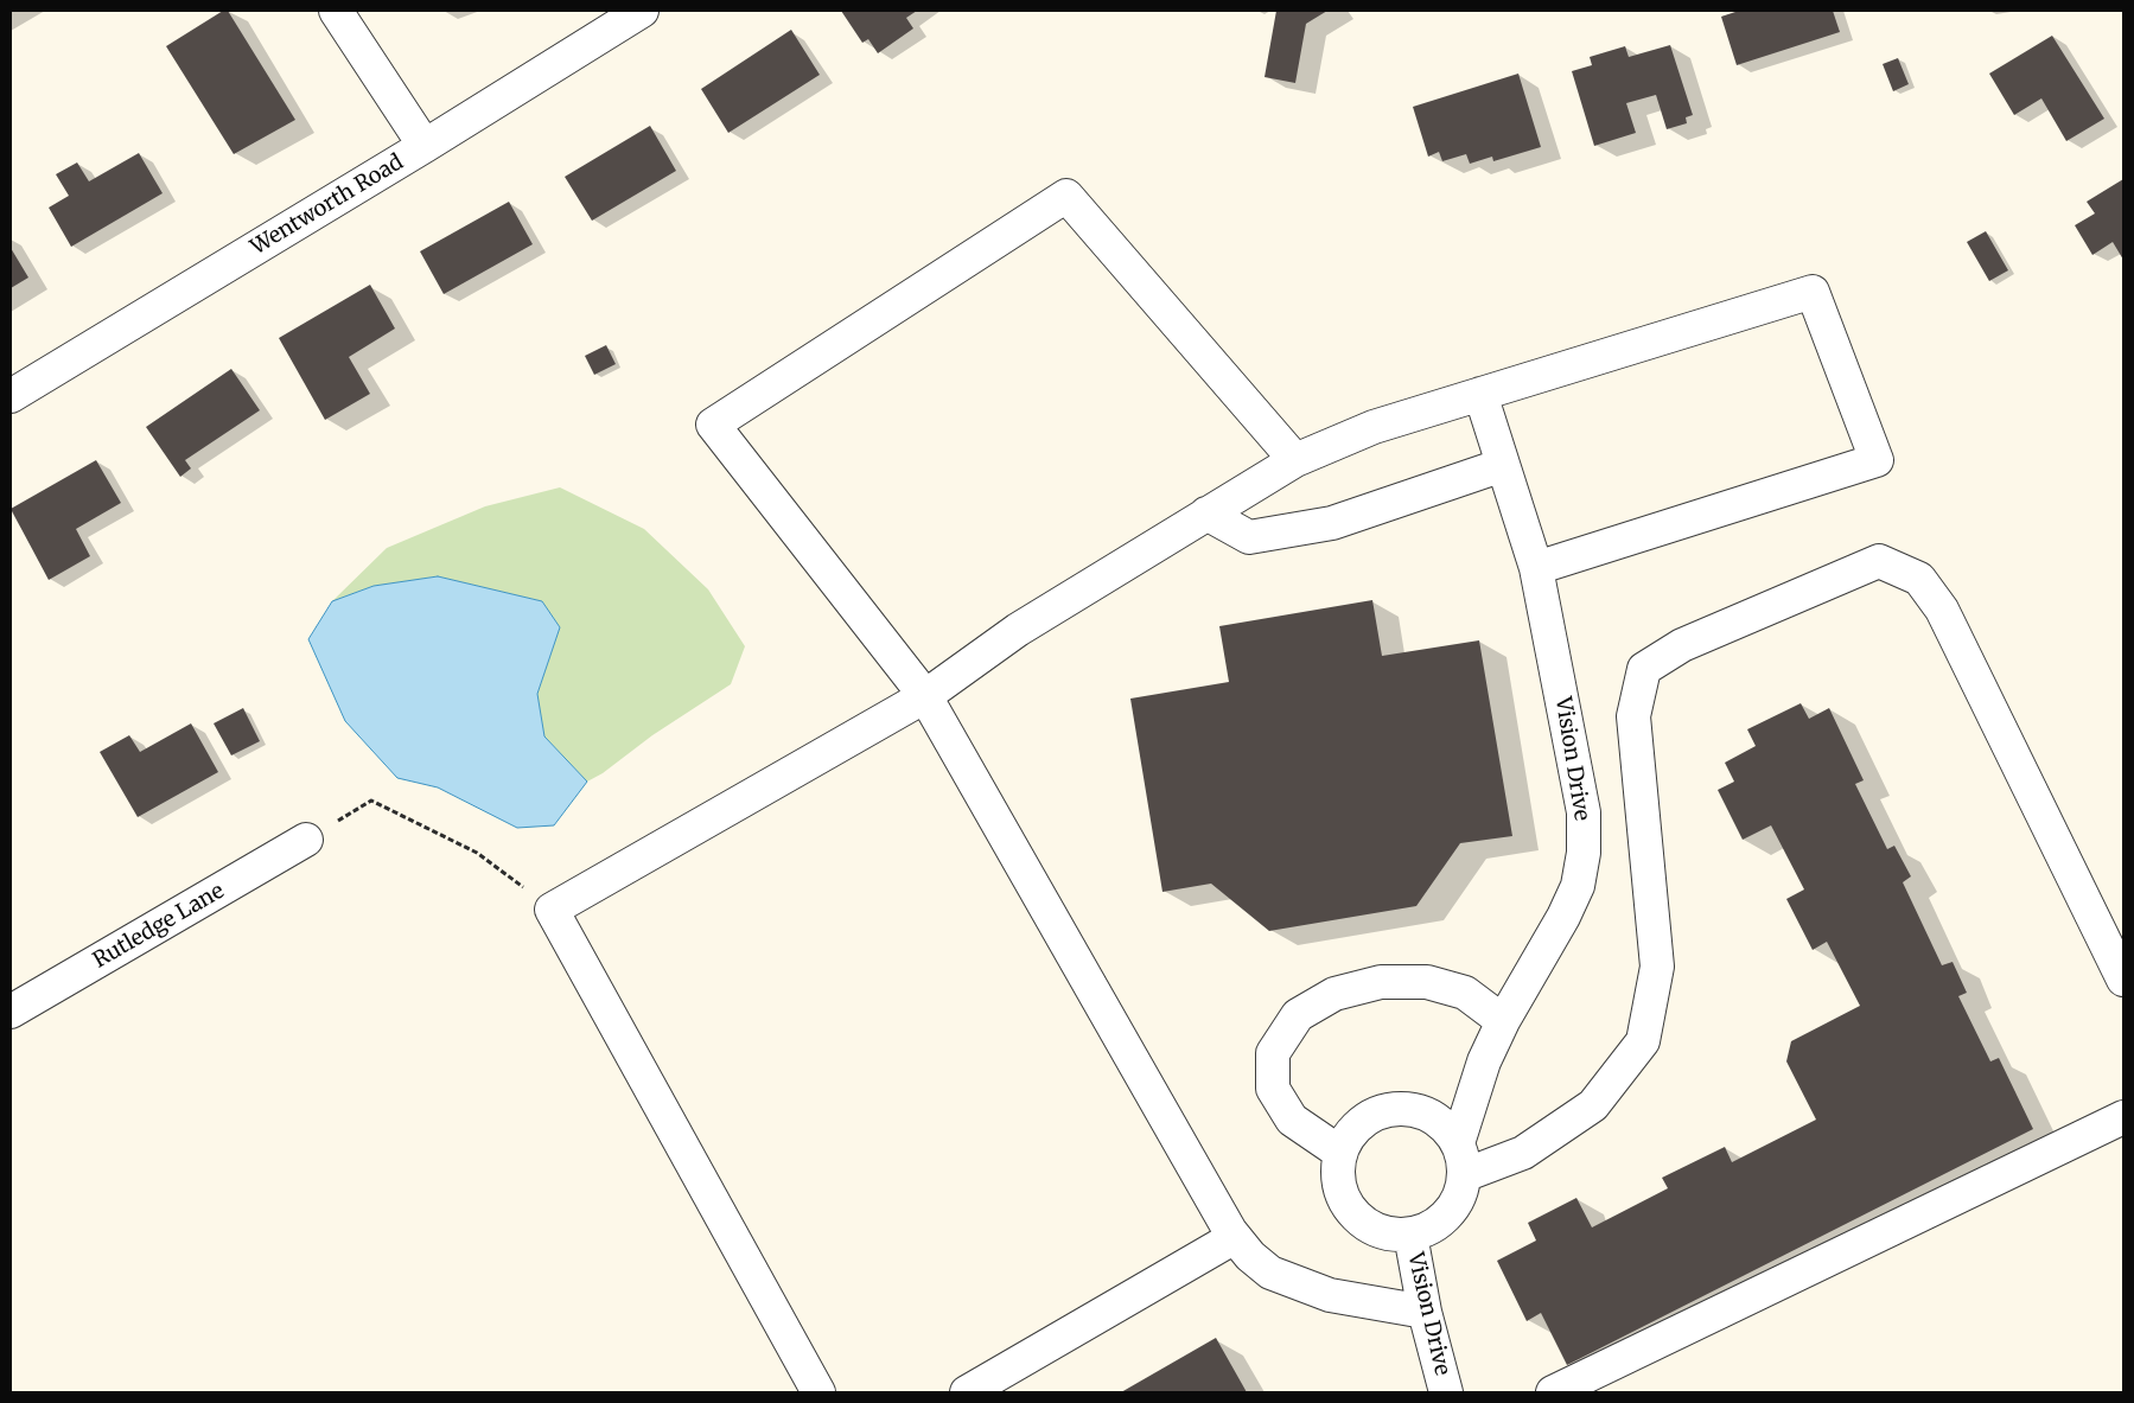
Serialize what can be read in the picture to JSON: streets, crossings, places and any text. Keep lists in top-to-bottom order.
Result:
{
  "streets": {
    "street": ["Wentworth Road", "Vision Drive", "Rutledge Lane"]
  }
}
